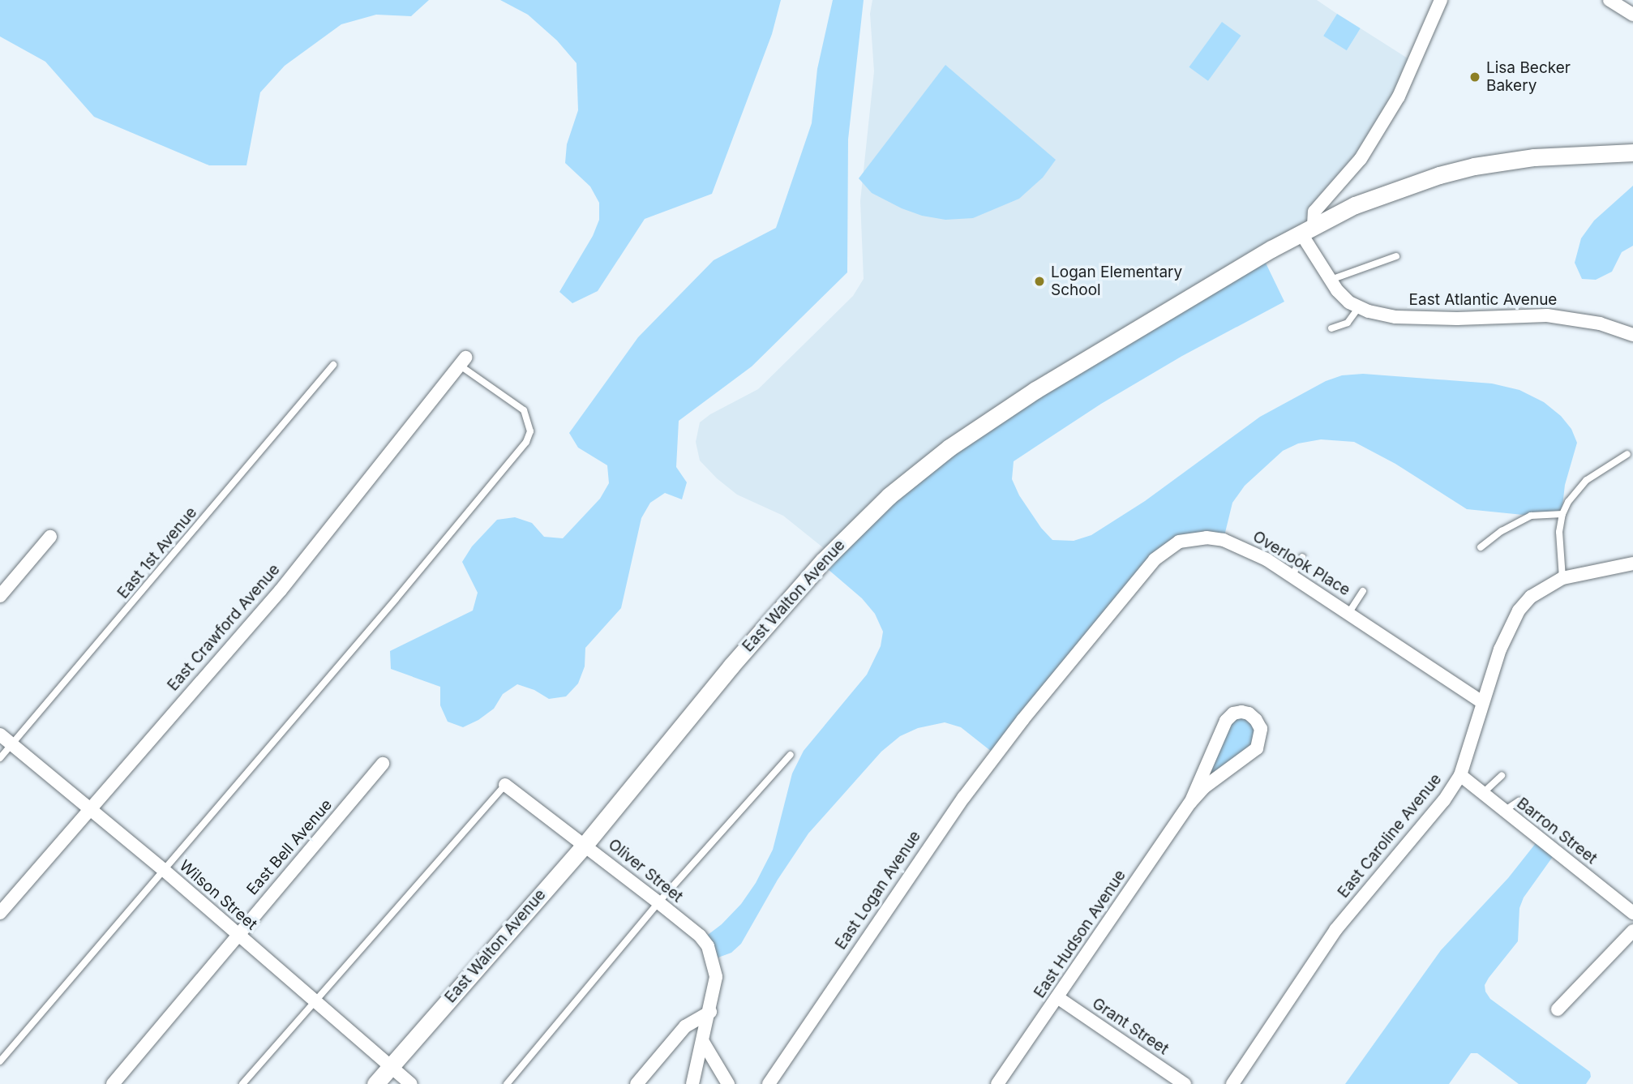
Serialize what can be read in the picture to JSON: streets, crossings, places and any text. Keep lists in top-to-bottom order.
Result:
{
  "streets": {
    "main road": ["East Walton Avenue"],
    "street": [
      "East Atlantic Avenue",
      "Overlook Place",
      "East Crawford Avenue",
      "Barron Street",
      "East Caroline Avenue",
      "East Bell Avenue",
      "Oliver Street",
      "East Logan Avenue",
      "Wilson Street",
      "East Hudson Avenue",
      "Grant Street"
    ],
    "lane": ["East 1st Avenue"]
  },
  "crossings": [
    ["East Atlantic Avenue", "East Walton Avenue"],
    ["East 1st Avenue", "Wilson Street"],
    ["Overlook Place", "East Caroline Avenue"],
    ["Overlook Place", "East Logan Avenue"],
    ["East Walton Avenue", "Oliver Street"],
    ["East Walton Avenue", "Wilson Street"],
    ["East Crawford Avenue", "Wilson Street"],
    ["Barron Street", "East Caroline Avenue"],
    ["East Bell Avenue", "Wilson Street"],
    ["East Hudson Avenue", "Grant Street"]
  ],
  "places": ["Lisa Becker Bakery", "Logan Elementary School"]
}
